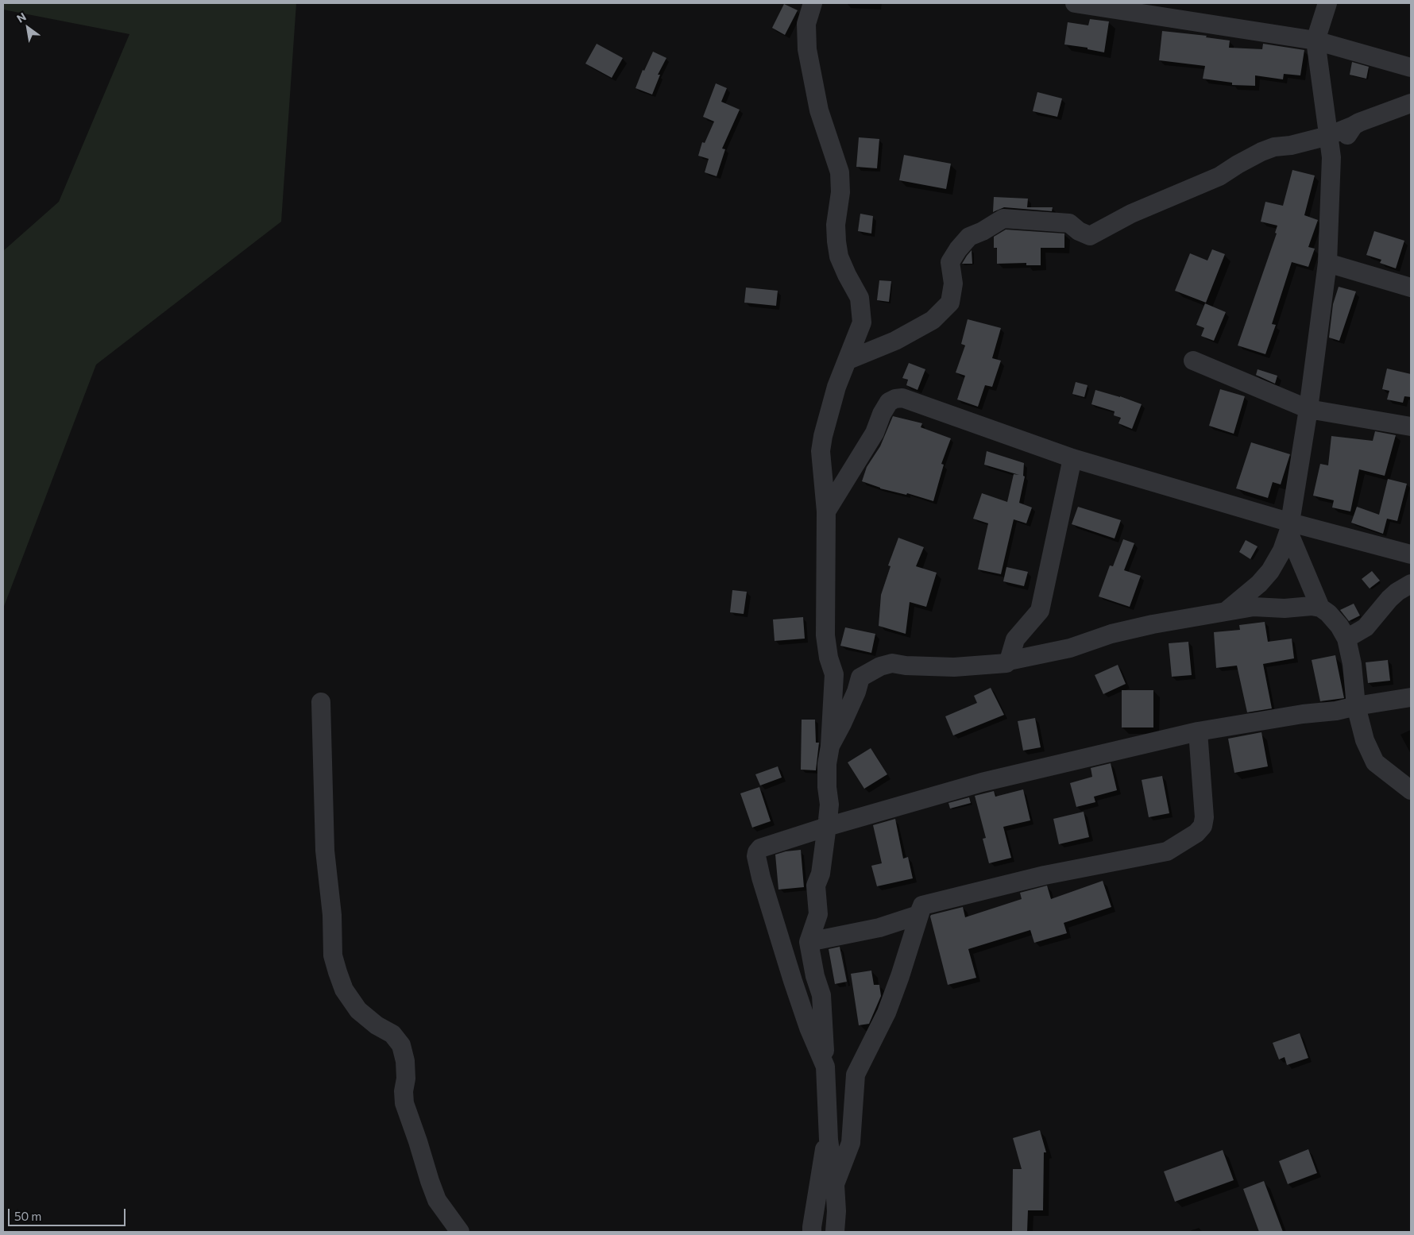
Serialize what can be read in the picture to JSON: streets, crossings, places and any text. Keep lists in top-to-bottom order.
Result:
{
  "scale_bar": "50 m",
  "north": "top left"
}
